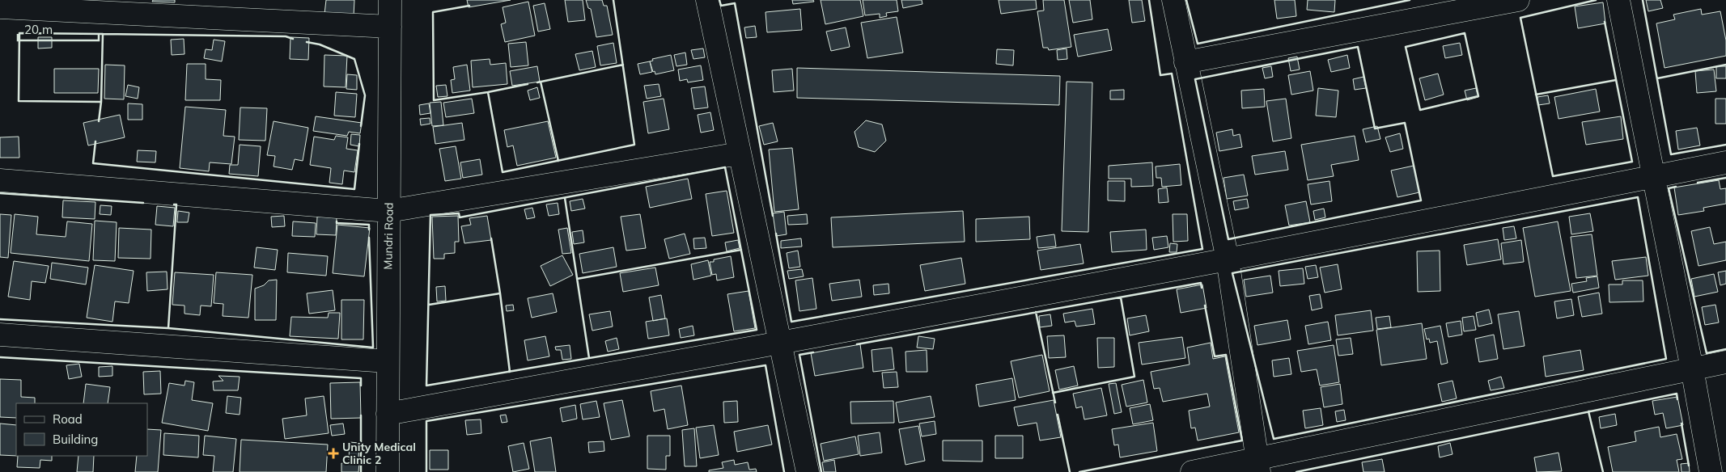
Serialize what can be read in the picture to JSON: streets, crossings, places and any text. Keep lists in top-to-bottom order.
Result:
{
  "streets": {
    "street": ["Mundri Road"]
  },
  "places": {
    "health": ["Unity Medical Clinic 2"]
  },
  "legend": ["Road", "Building"],
  "scale_bar": "20 m"
}
